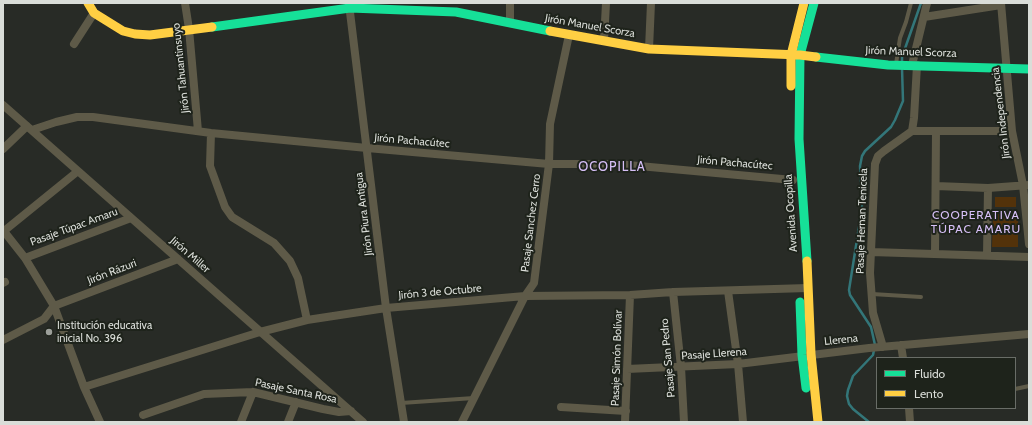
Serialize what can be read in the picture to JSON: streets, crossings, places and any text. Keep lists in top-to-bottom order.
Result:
{
  "streets": {
    "street": [
      "Jirón Manuel Scorza",
      "Jirón Tahuantinsuyo",
      "Jirón Independencia",
      "Jirón Pachacútec",
      "Avenida Ocopilla",
      "Jirón Piura Antigua",
      "Pasaje Hernan Tenicela",
      "Pasaje Sanchez Cerro",
      "Pasaje Túpac Amaru",
      "Jirón Miller",
      "Jirón Rázuri",
      "Jirón 3 de Octubre",
      "Llerena",
      "Pasaje Llerena",
      "Pasaje Simón Bolívar",
      "Pasaje San Pedro",
      "Pasaje Santa Rosa"
    ]
  },
  "crossings": [
    ["Jirón Manuel Scorza", "Jirón Tahuantinsuyo"],
    ["Jirón Manuel Scorza", "Jirón Independencia"],
    ["Jirón Manuel Scorza", "Avenida Ocopilla"],
    ["Jirón Manuel Scorza", "Jirón Piura Antigua"],
    ["Jirón Manuel Scorza", "Pasaje Sanchez Cerro"],
    ["Jirón Tahuantinsuyo", "Jirón Pachacútec"],
    ["Jirón Pachacútec", "Avenida Ocopilla"],
    ["Jirón Pachacútec", "Jirón Piura Antigua"],
    ["Jirón Pachacútec", "Pasaje Sanchez Cerro"],
    ["Jirón Pachacútec", "Jirón Miller"],
    ["Avenida Ocopilla", "Jirón 3 de Octubre"],
    ["Avenida Ocopilla", "Llerena"],
    ["Avenida Ocopilla", "Pasaje Llerena"],
    ["Jirón Piura Antigua", "Jirón 3 de Octubre"],
    ["Pasaje Hernan Tenicela", "Llerena"],
    ["Pasaje Sanchez Cerro", "Jirón 3 de Octubre"],
    ["Pasaje Túpac Amaru", "Jirón Miller"],
    ["Jirón Miller", "Jirón Rázuri"],
    ["Jirón Miller", "Jirón 3 de Octubre"],
    ["Jirón Miller", "Pasaje Santa Rosa"],
    ["Jirón 3 de Octubre", "Pasaje Simón Bolívar"],
    ["Jirón 3 de Octubre", "Pasaje San Pedro"],
    ["Llerena", "Pasaje Llerena"],
    ["Pasaje Llerena", "Pasaje Simón Bolívar"],
    ["Pasaje Llerena", "Pasaje San Pedro"]
  ],
  "districts": ["OCOPILLA", "COOPERATIVA TÚPAC AMARU"],
  "places": ["Institución educativa inicial No. 396"],
  "legend": ["Fluido", "Lento"]
}
